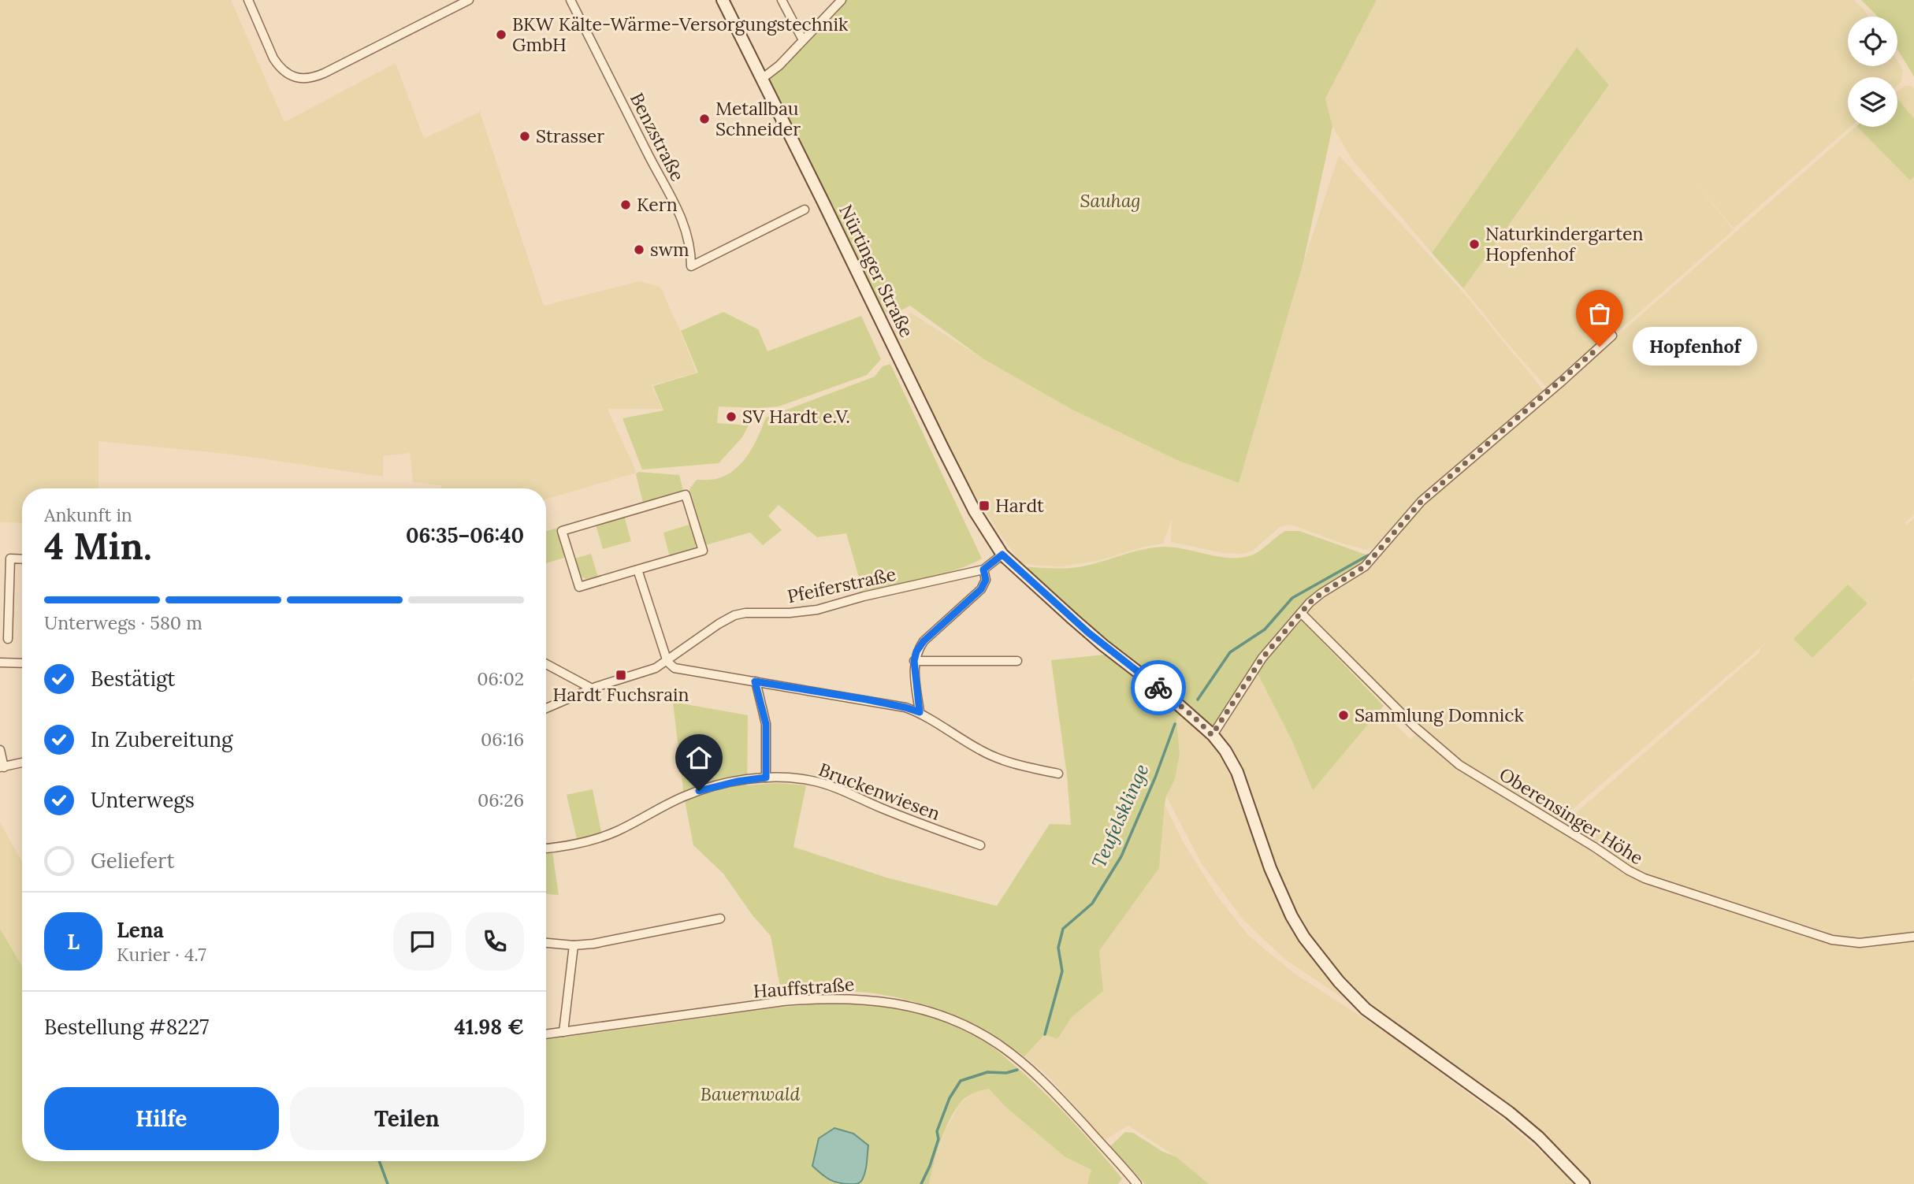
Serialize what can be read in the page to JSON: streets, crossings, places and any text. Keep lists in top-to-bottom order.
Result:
{
  "streets": {
    "main road": ["Nürtinger Straße"],
    "street": [
      "Benzstraße",
      "Pfeiferstraße",
      "Bruckenwiesen",
      "Oberensinger Höhe",
      "Hauffstraße"
    ]
  },
  "crossings": [
    ["Nürtinger Straße", "Pfeiferstraße"]
  ],
  "water": ["Teufelsklinge"],
  "parks": ["Sauhag", "Bauernwald"],
  "places": {
    "other": [
      "BKW Kälte-Wärme-Versorgungstechnik GmbH",
      "Metallbau Schneider",
      "Strasser",
      "Kern",
      "Naturkindergarten Hopfenhof",
      "swm",
      "Hopfenhof",
      "SV Hardt e.V.",
      "Sammlung Domnick"
    ],
    "transit": ["Hardt", "Hardt Fuchsrain"]
  },
  "page": {
    "bubble": "Hopfenhof",
    "heading": ["4 Min.", "Ankunft in", "06:35–06:40"],
    "panel": [
      "Lena",
      "Kurier · 4.7",
      "Bestellung #8227",
      "41.98 €"
    ],
    "bar": "Unterwegs · 580 m",
    "list": [
      ["Bestätigt", "06:02"],
      ["In Zubereitung", "06:16"],
      ["Unterwegs", "06:26"],
      "Geliefert"
    ],
    "round": "L",
    "buttons": ["Hilfe", "Teilen"]
  }
}
